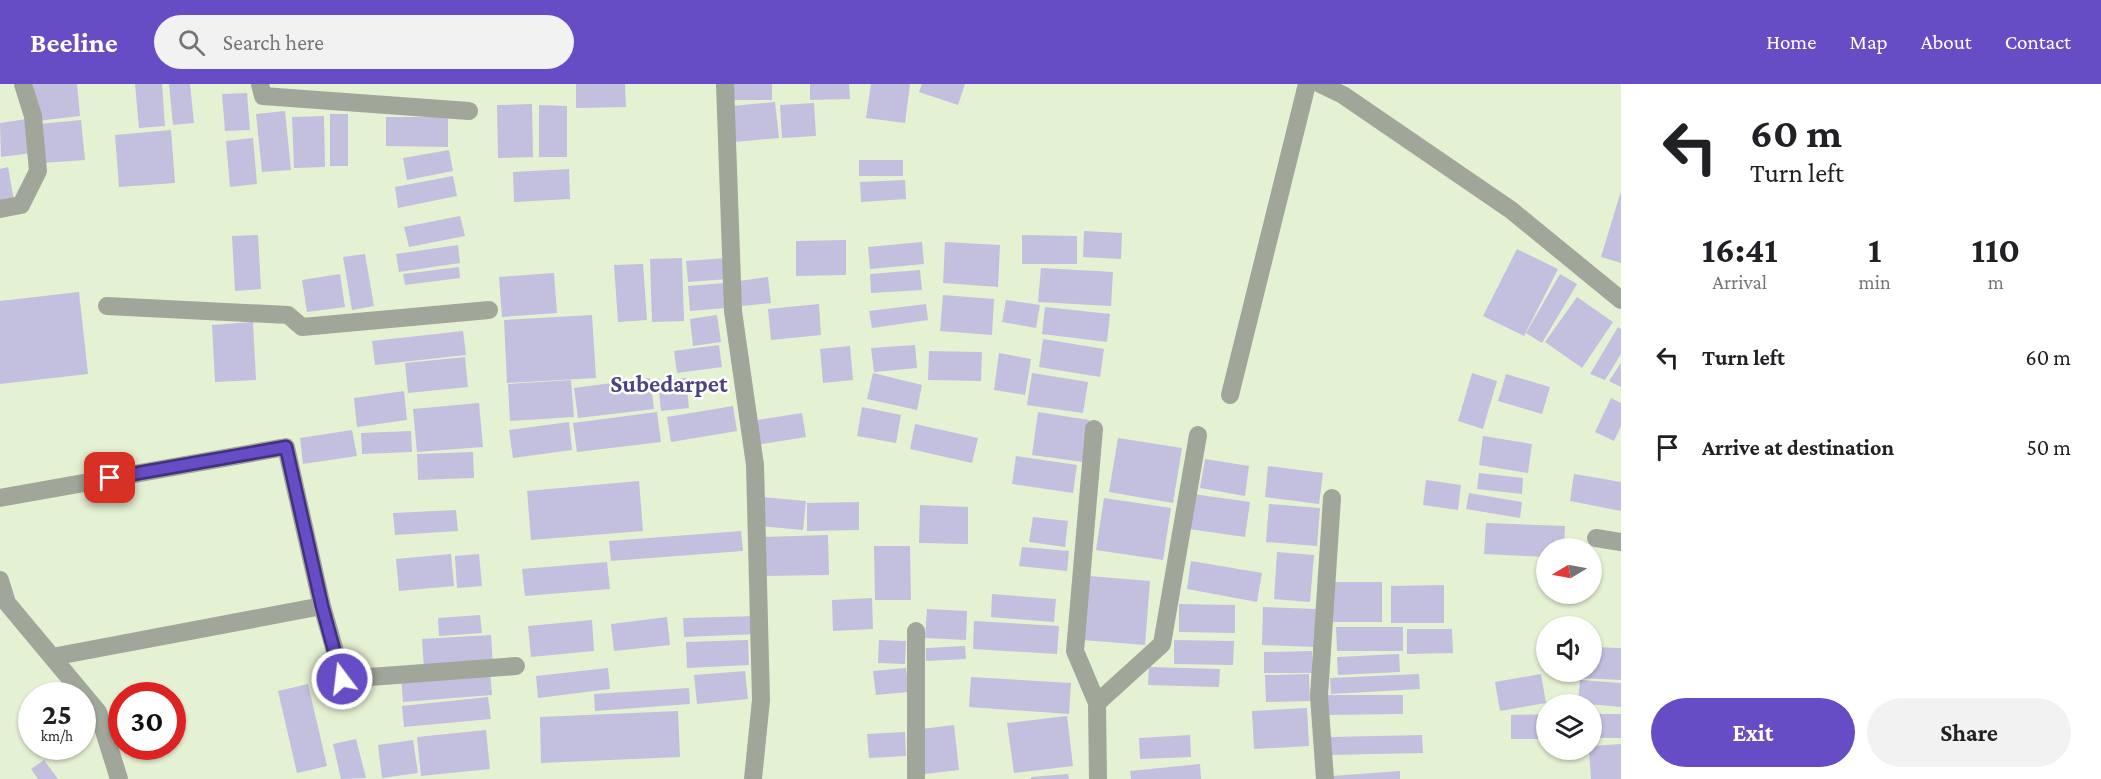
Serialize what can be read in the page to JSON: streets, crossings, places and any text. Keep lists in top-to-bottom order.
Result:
{
  "districts": ["Subedarpet"],
  "north": "left",
  "page": {
    "header": "Beeline",
    "search": "Search here",
    "nav": [
      "Home",
      "Map",
      "About",
      "Contact"
    ],
    "turn": ["60 m", "Turn left"],
    "eta": [
      "16:41",
      "Arrival",
      "1",
      "min",
      "110",
      "m"
    ],
    "list": [
      {
        "name": "Turn left",
        "value": "60 m"
      },
      {
        "name": "Arrive at destination",
        "value": "50 m"
      }
    ],
    "speed": "25 km/h",
    "limit": "30",
    "buttons": ["Exit", "Share"]
  }
}
